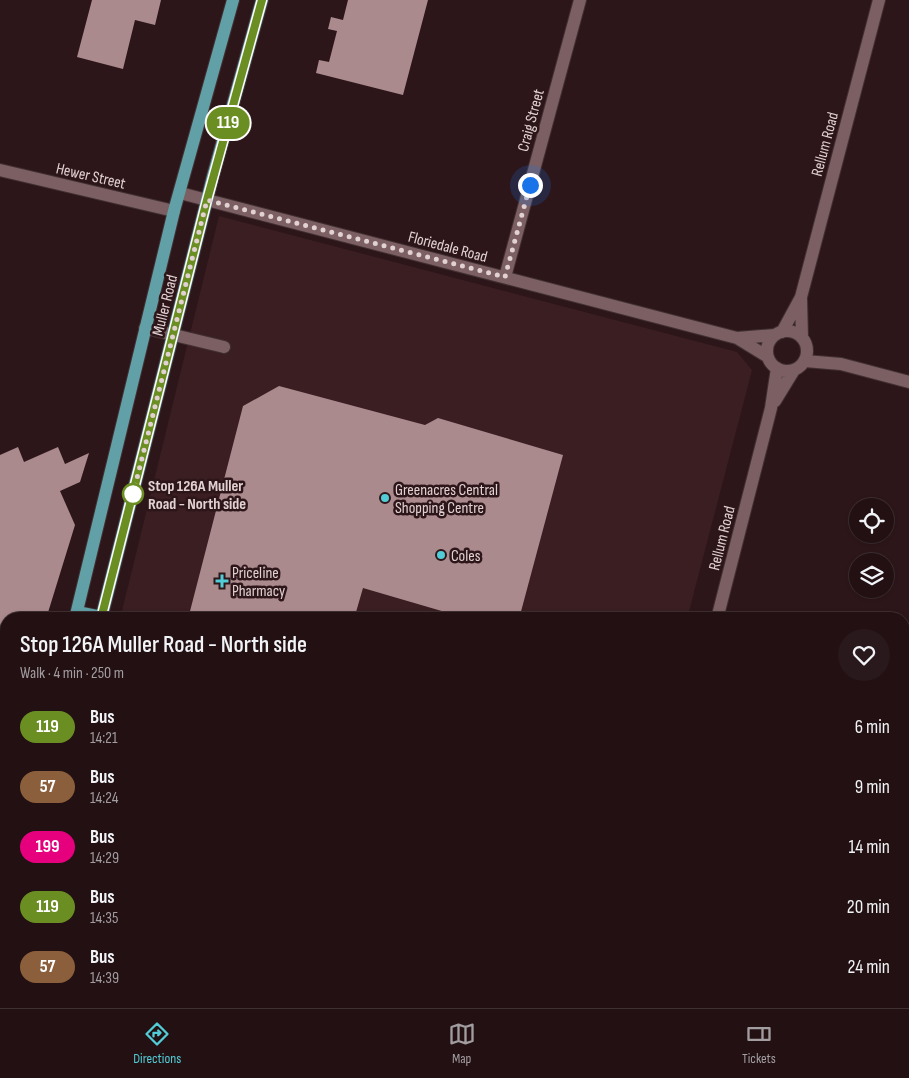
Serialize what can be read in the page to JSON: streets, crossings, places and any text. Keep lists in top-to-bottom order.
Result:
{
  "streets": {
    "main road": ["Muller Road"],
    "street": [
      "Craig Street",
      "Rellum Road",
      "Hewer Street",
      "Floriedale Road"
    ]
  },
  "crossings": [
    ["Craig Street", "Floriedale Road"],
    ["Rellum Road", "Floriedale Road"],
    ["Hewer Street", "Muller Road"],
    ["Floriedale Road", "Muller Road"]
  ],
  "places": {
    "other": ["Stop 126A Muller Road - North side", "Greenacres Central Shopping Centre", "Coles"],
    "health": ["Priceline Pharmacy"]
  },
  "lines": ["bus line 119"],
  "page": {
    "on_map": "119",
    "heading": ["Stop 126A Muller Road - North side", "Walk · 4 min · 250 m"],
    "list": [
      {
        "mark": "119",
        "name": "Bus",
        "note": "14:21",
        "value": "6 min"
      },
      {
        "mark": "57",
        "name": "Bus",
        "note": "14:24",
        "value": "9 min"
      },
      {
        "mark": "199",
        "name": "Bus",
        "note": "14:29",
        "value": "14 min"
      },
      {
        "mark": "119",
        "name": "Bus",
        "note": "14:35",
        "value": "20 min"
      },
      {
        "mark": "57",
        "name": "Bus",
        "note": "14:39",
        "value": "24 min"
      }
    ],
    "tabs": ["Directions", "Map", "Tickets"]
  }
}
